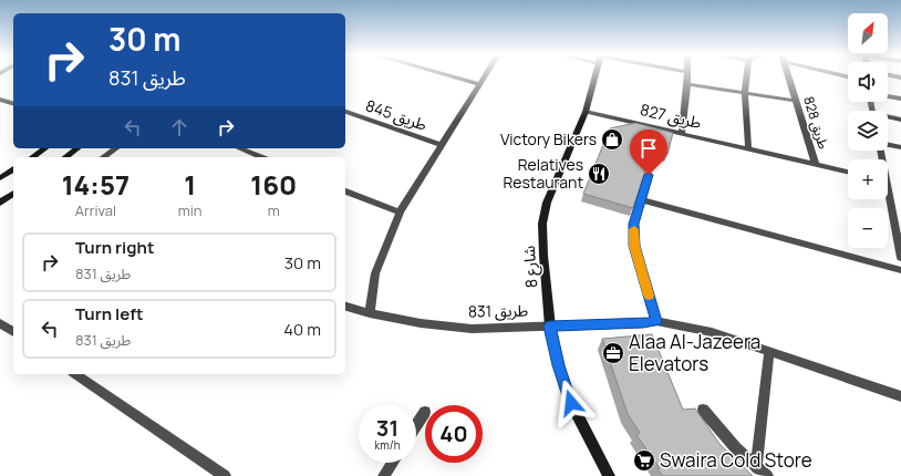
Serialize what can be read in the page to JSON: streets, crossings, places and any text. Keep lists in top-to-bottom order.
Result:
{
  "streets": {
    "street": [
      "طريق 845",
      "طريق 827",
      "طريق 828",
      "شارع 8",
      "طريق 831"
    ]
  },
  "crossings": [
    ["طريق 827", "طريق 828"],
    ["طريق 827", "شارع 8"],
    ["شارع 8", "طريق 831"]
  ],
  "places": {
    "shop": ["Victory Bikers"],
    "restaurant": ["Relatives Restaurant"],
    "office": ["Alaa Al-Jazeera Elevators"],
    "supermarket": ["Swaira Cold Store"]
  },
  "north": "top right",
  "page": {
    "map_buttons": ["+", "−"],
    "turn": ["30 m", "طريق 831"],
    "eta": [
      "14:57",
      "Arrival",
      "1",
      "min",
      "160",
      "m"
    ],
    "list": [
      {
        "name": "Turn right",
        "note": "طريق 831",
        "value": "30 m"
      },
      {
        "name": "Turn left",
        "note": "طريق 831",
        "value": "40 m"
      }
    ],
    "speed": "31 km/h",
    "limit": "40"
  }
}
